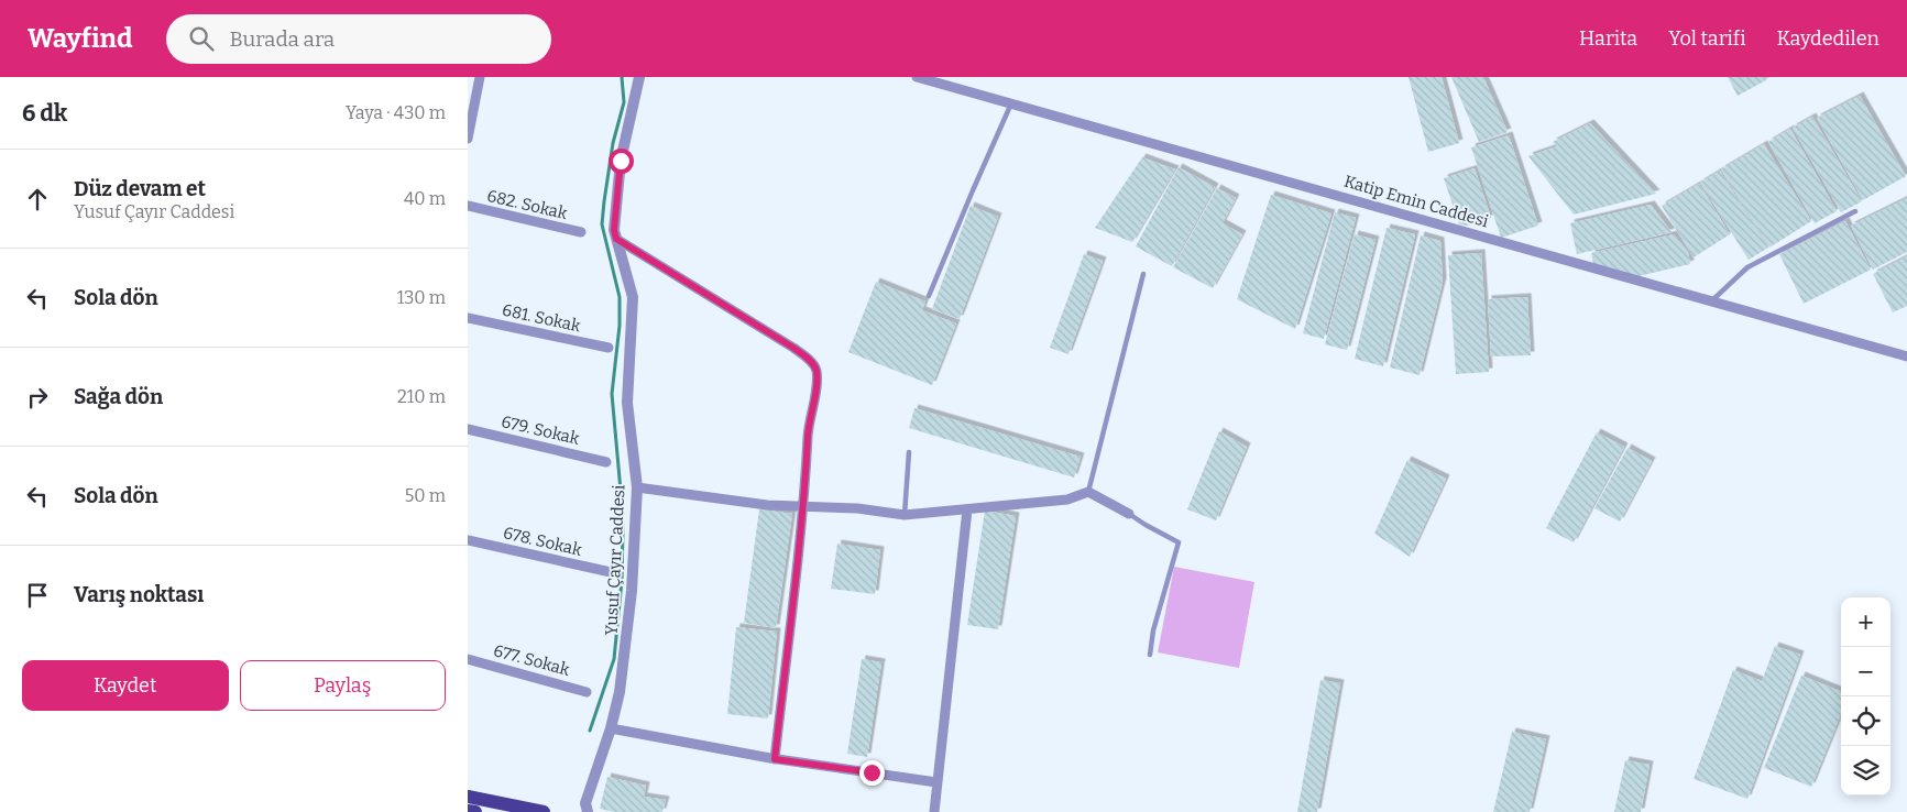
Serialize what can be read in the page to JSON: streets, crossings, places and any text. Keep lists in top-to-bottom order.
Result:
{
  "streets": {
    "street": [
      "Katip Emin Caddesi",
      "682. Sokak",
      "681. Sokak",
      "679. Sokak",
      "678. Sokak",
      "Yusuf Çayır Caddesi",
      "677. Sokak"
    ]
  },
  "page": {
    "header": "Wayfind",
    "search": "Burada ara",
    "nav": ["Harita", "Yol tarifi", "Kaydedilen"],
    "heading": ["6 dk", "Yaya · 430 m"],
    "list": [
      ["Düz devam et", "Yusuf Çayır Caddesi", "40 m"],
      ["Sola dön", "130 m"],
      ["Sağa dön", "210 m"],
      ["Sola dön", "50 m"],
      "Varış noktası"
    ],
    "map_buttons": ["+", "−"],
    "buttons": ["Kaydet", "Paylaş"]
  }
}
